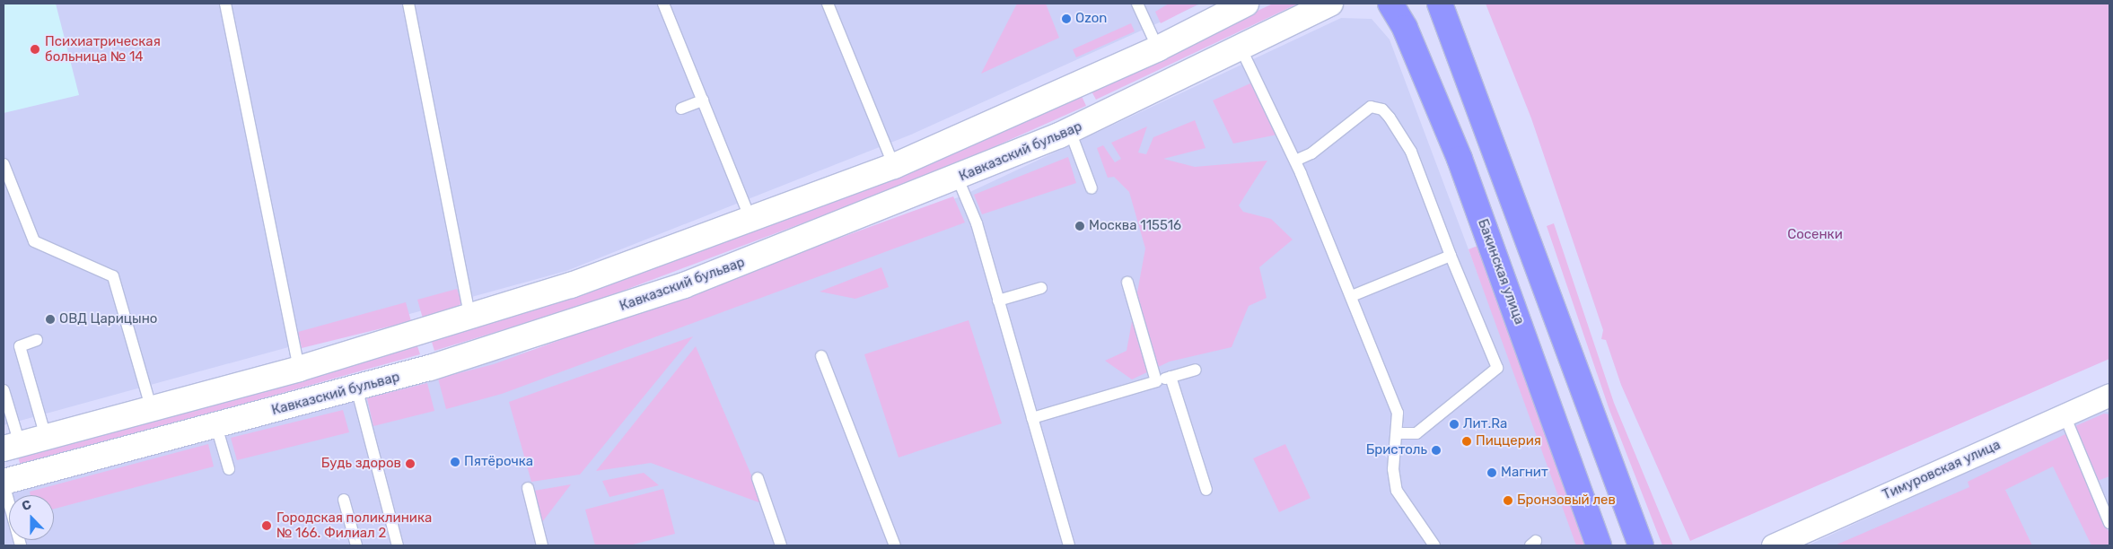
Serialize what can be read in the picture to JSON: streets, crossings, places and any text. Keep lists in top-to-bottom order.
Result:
{
  "streets": {
    "main road": ["Бакинская улица"],
    "street": ["Кавказский бульвар", "Тимуровская улица"]
  },
  "parks": ["Сосенки"],
  "places": [
    "Ozon",
    "Психиатрическая больница № 14",
    "Москва 115516",
    "ОВД Царицыно",
    "Лит.Ra",
    "Пиццерия",
    "Бристоль",
    "Пятёрочка",
    "Будь здоров",
    "Магнит",
    "Бронзовый лев",
    "Городская поликлиника № 166. Филиал 2"
  ],
  "north": "top"
}
